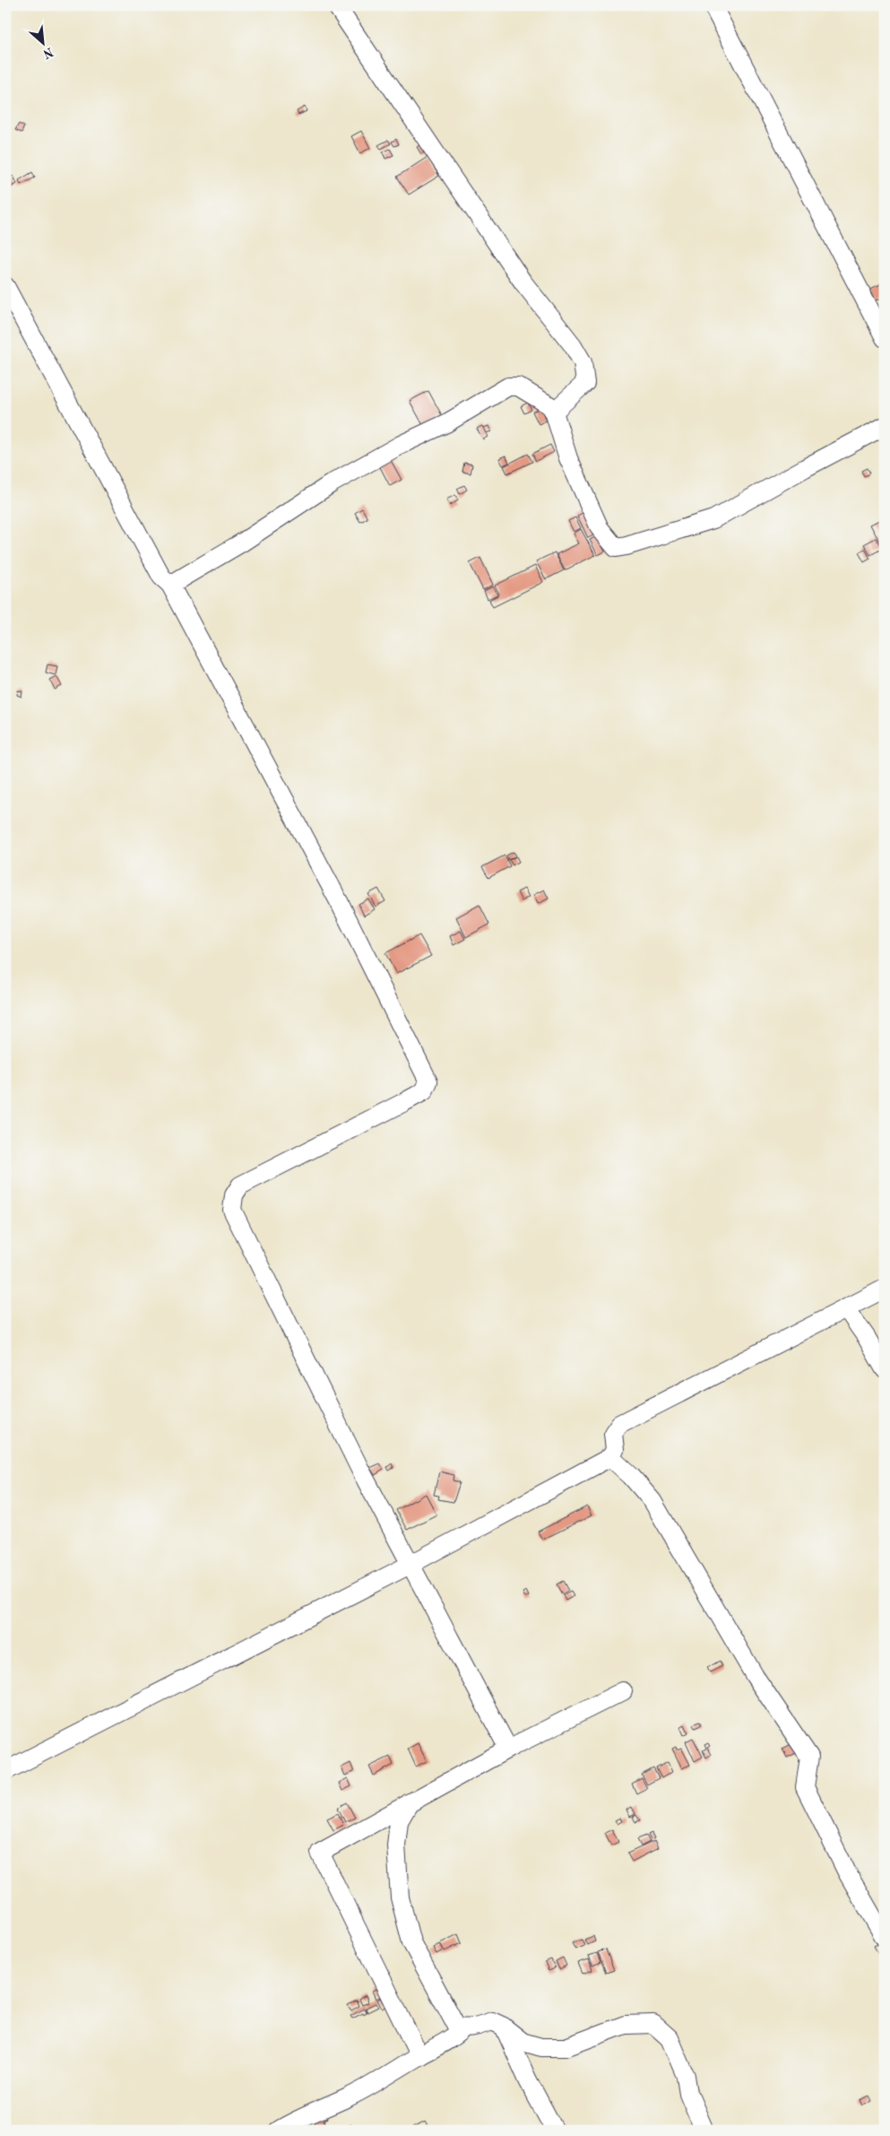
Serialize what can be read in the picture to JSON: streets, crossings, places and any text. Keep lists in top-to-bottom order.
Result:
{
  "north": "bottom right"
}
